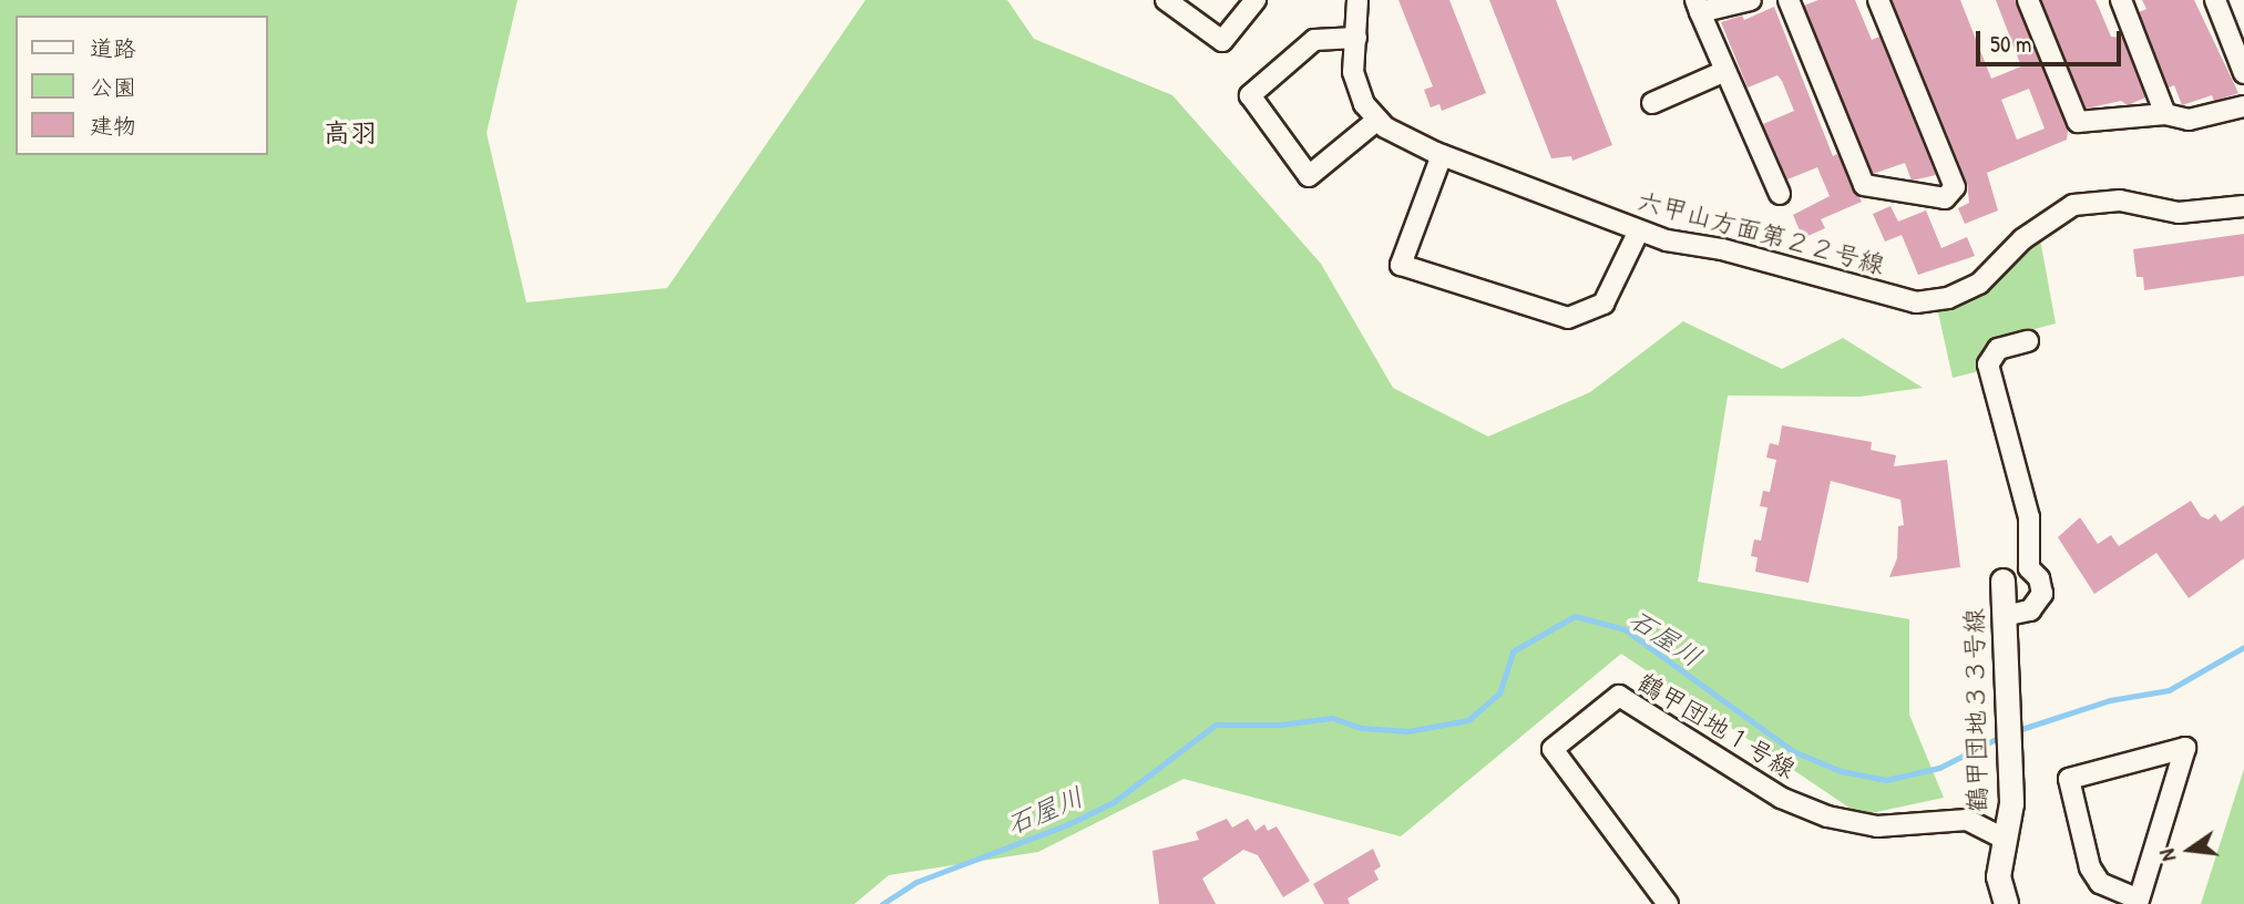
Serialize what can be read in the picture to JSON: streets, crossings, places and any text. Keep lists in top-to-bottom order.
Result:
{
  "streets": {
    "street": ["六甲山方面第２２号線", "鶴甲団地３３号線", "鶴甲団地１号線"]
  },
  "crossings": [
    ["鶴甲団地３３号線", "鶴甲団地１号線"]
  ],
  "districts": ["高羽"],
  "water": ["石屋川"],
  "legend": ["道路", "公園", "建物"],
  "scale_bar": "50 m",
  "north": "left"
}
